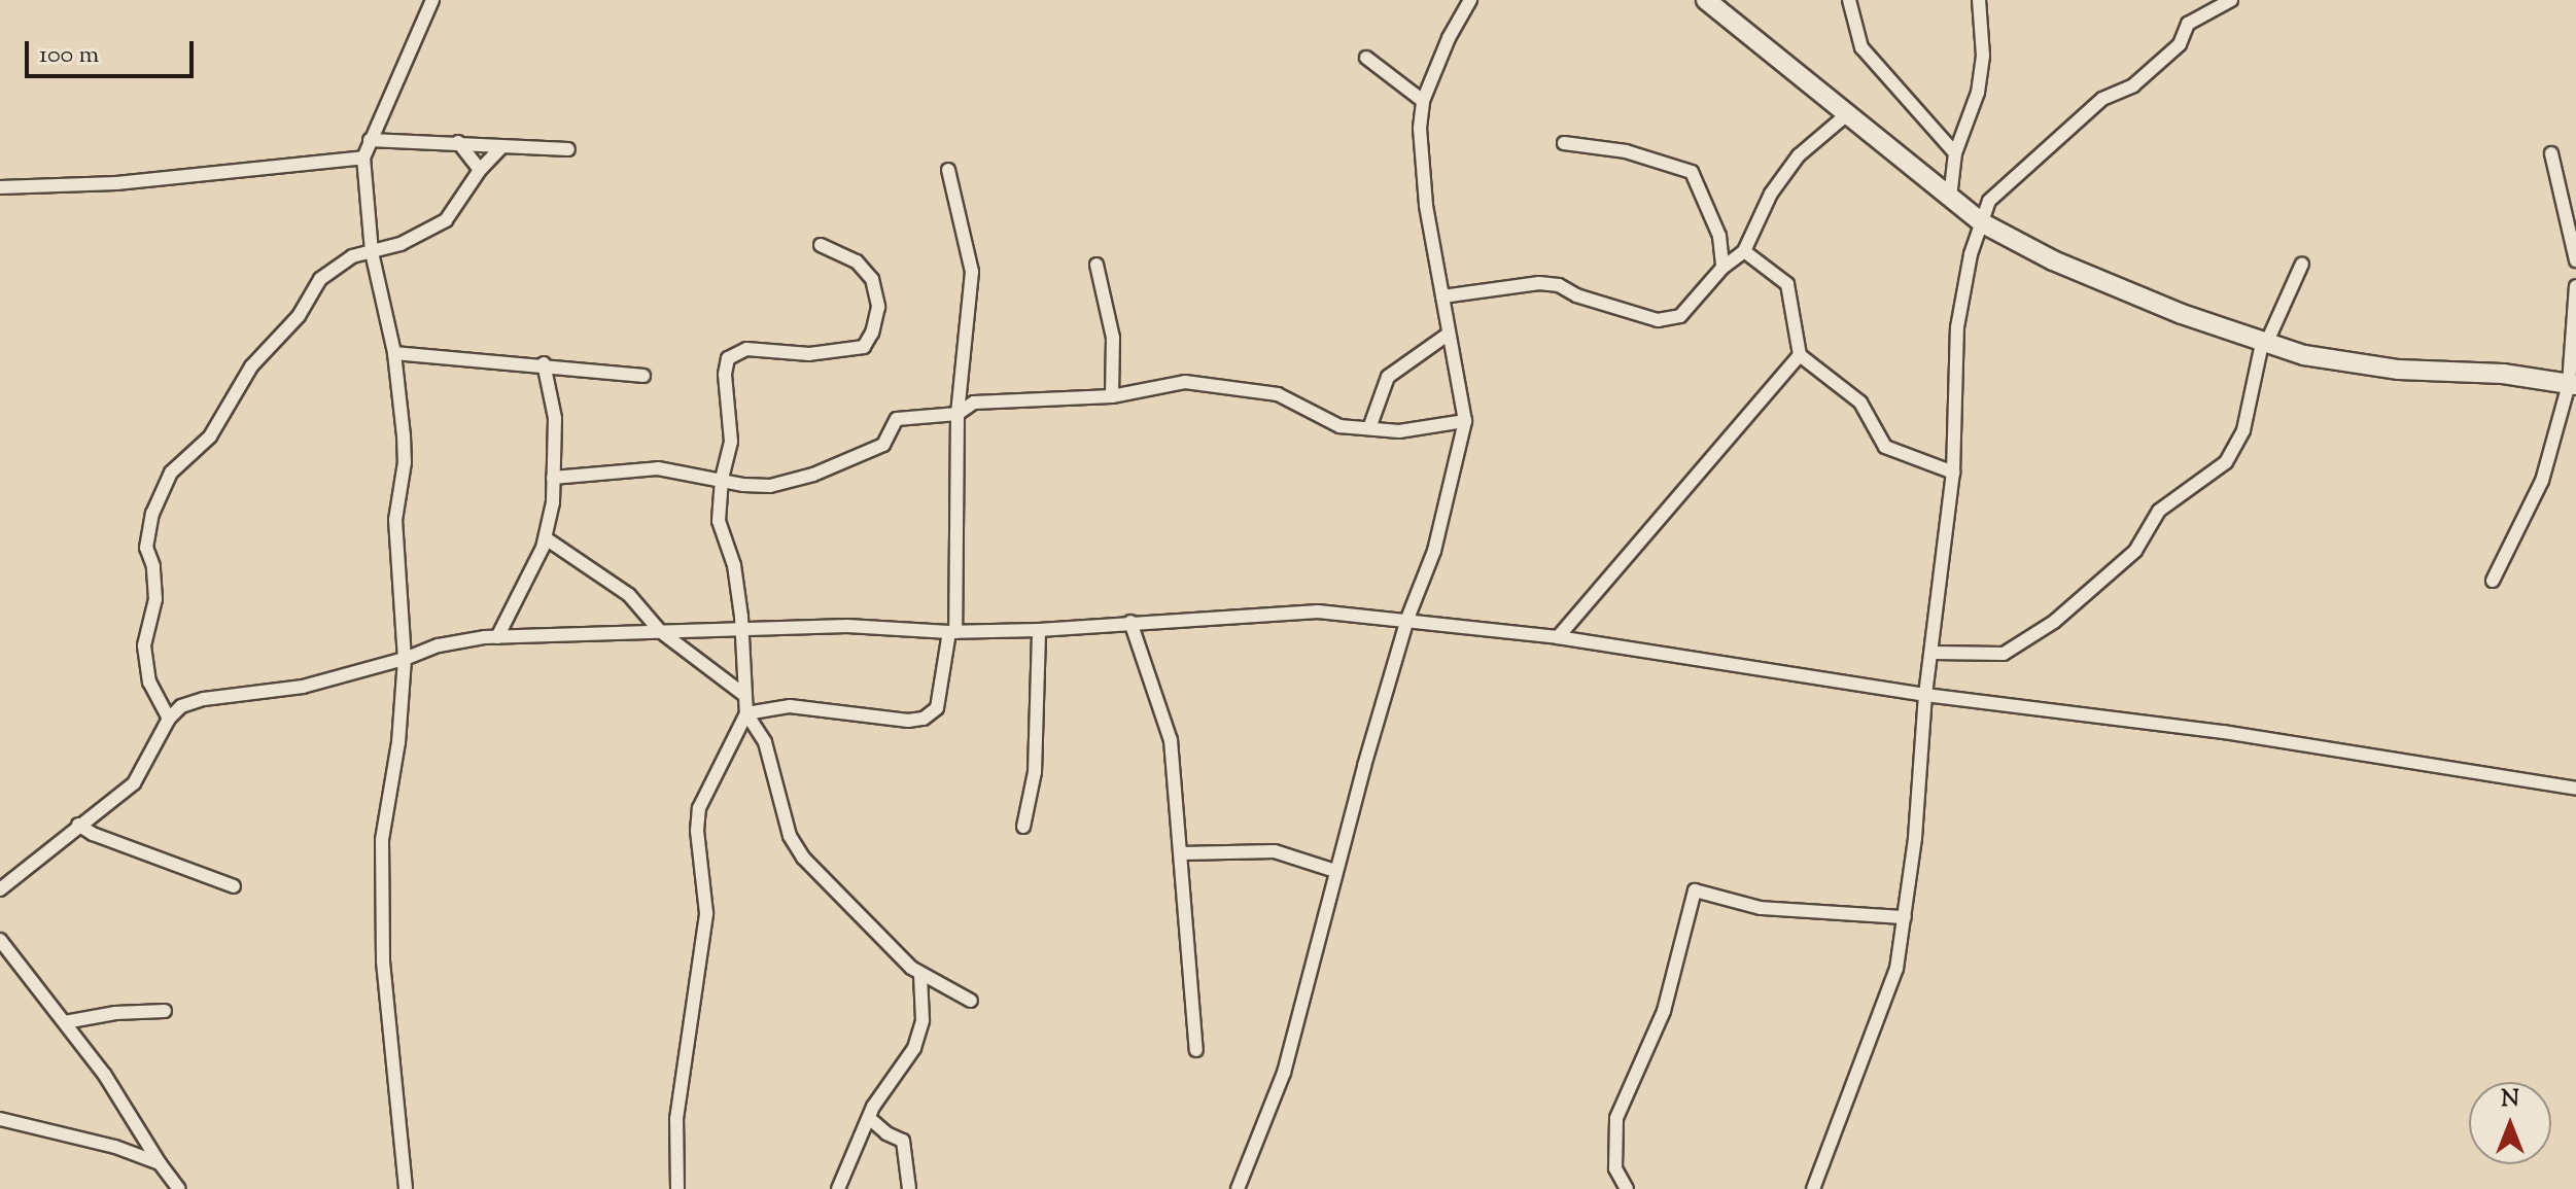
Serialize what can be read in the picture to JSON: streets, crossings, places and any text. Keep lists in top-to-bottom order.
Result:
{
  "scale_bar": "100 m",
  "north": "top"
}
